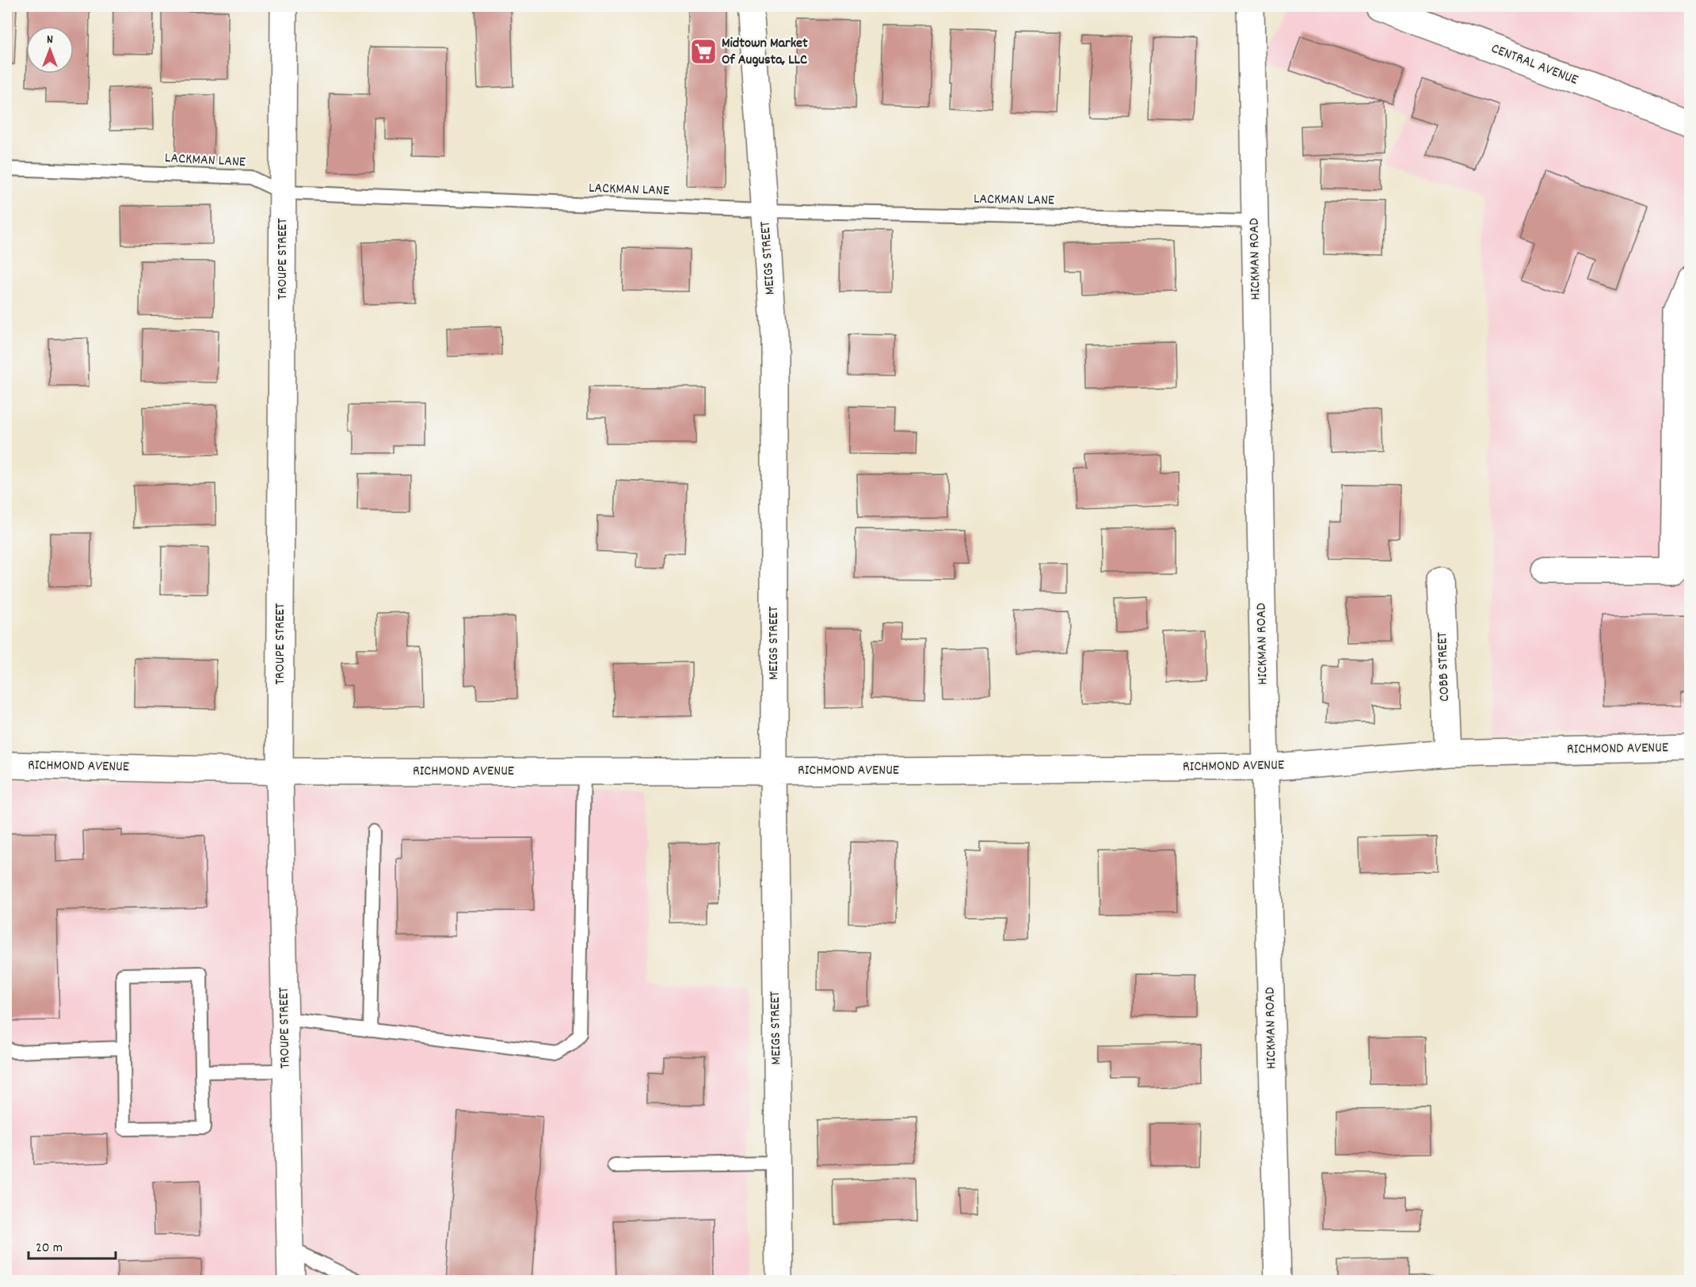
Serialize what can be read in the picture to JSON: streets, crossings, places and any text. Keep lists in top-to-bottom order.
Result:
{
  "streets": {
    "street": [
      "CENTRAL AVENUE",
      "MEIGS STREET",
      "TROUPE STREET",
      "HICKMAN ROAD",
      "COBB STREET",
      "RICHMOND AVENUE"
    ],
    "lane": ["LACKMAN LANE"]
  },
  "crossings": [
    ["LACKMAN LANE", "MEIGS STREET"],
    ["LACKMAN LANE", "TROUPE STREET"],
    ["LACKMAN LANE", "HICKMAN ROAD"],
    ["MEIGS STREET", "RICHMOND AVENUE"],
    ["TROUPE STREET", "RICHMOND AVENUE"],
    ["HICKMAN ROAD", "RICHMOND AVENUE"],
    ["COBB STREET", "RICHMOND AVENUE"]
  ],
  "places": {
    "supermarket": ["Midtown Market Of Augusta, LLC"]
  },
  "scale_bar": "20 m",
  "north": "top"
}
